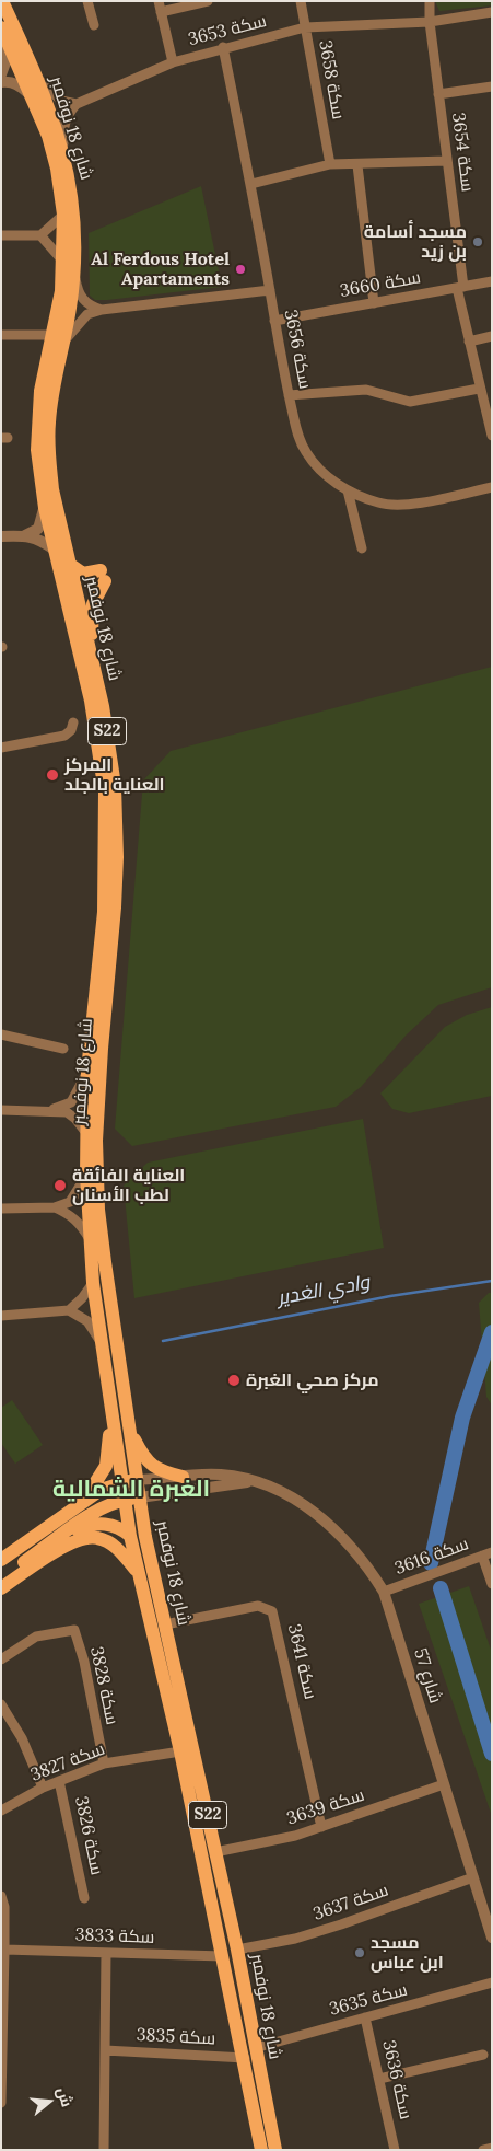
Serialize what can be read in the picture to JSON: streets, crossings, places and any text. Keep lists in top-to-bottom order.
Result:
{
  "streets": {
    "main road": ["شارع 18 نوفمبر", "S22"],
    "street": [
      "سكة 3653",
      "سكة 3658",
      "سكة 3654",
      "سكة 3660",
      "سكة 3656",
      "سكة 3616",
      "سكة 3641",
      "شارع 57",
      "سكة 3828",
      "سكة 3827",
      "سكة 3639",
      "سكة 3826",
      "سكة 3637",
      "سكة 3833",
      "سكة 3635",
      "سكة 3835",
      "سكة 3636"
    ]
  },
  "crossings": [
    ["سكة 3653", "سكة 3658"],
    ["سكة 3653", "سكة 3654"],
    ["سكة 3653", "سكة 3656"],
    ["شارع 18 نوفمبر", "سكة 3641"],
    ["شارع 18 نوفمبر", "شارع 57"],
    ["شارع 18 نوفمبر", "سكة 3827"],
    ["شارع 18 نوفمبر", "سكة 3639"],
    ["شارع 18 نوفمبر", "سكة 3637"],
    ["شارع 18 نوفمبر", "سكة 3833"],
    ["شارع 18 نوفمبر", "سكة 3635"],
    ["شارع 18 نوفمبر", "سكة 3835"],
    ["سكة 3654", "سكة 3660"],
    ["سكة 3660", "سكة 3656"],
    ["سكة 3616", "شارع 57"],
    ["سكة 3641", "سكة 3639"],
    ["شارع 57", "سكة 3639"],
    ["شارع 57", "سكة 3637"],
    ["سكة 3828", "سكة 3827"],
    ["سكة 3827", "سكة 3826"],
    ["سكة 3635", "سكة 3835"],
    ["سكة 3635", "سكة 3636"]
  ],
  "districts": ["الغبرة الشمالية"],
  "water": ["وادي الغدير"],
  "places": [
    "مسجد أسامة بن زيد",
    "Al Ferdous Hotel Apartaments",
    "المركز العناية بالجلد",
    "العناية الفائقة لطب الأسنان",
    "مركز صحي الغبرة",
    "مسجد ابن عباس"
  ],
  "north": "right"
}
